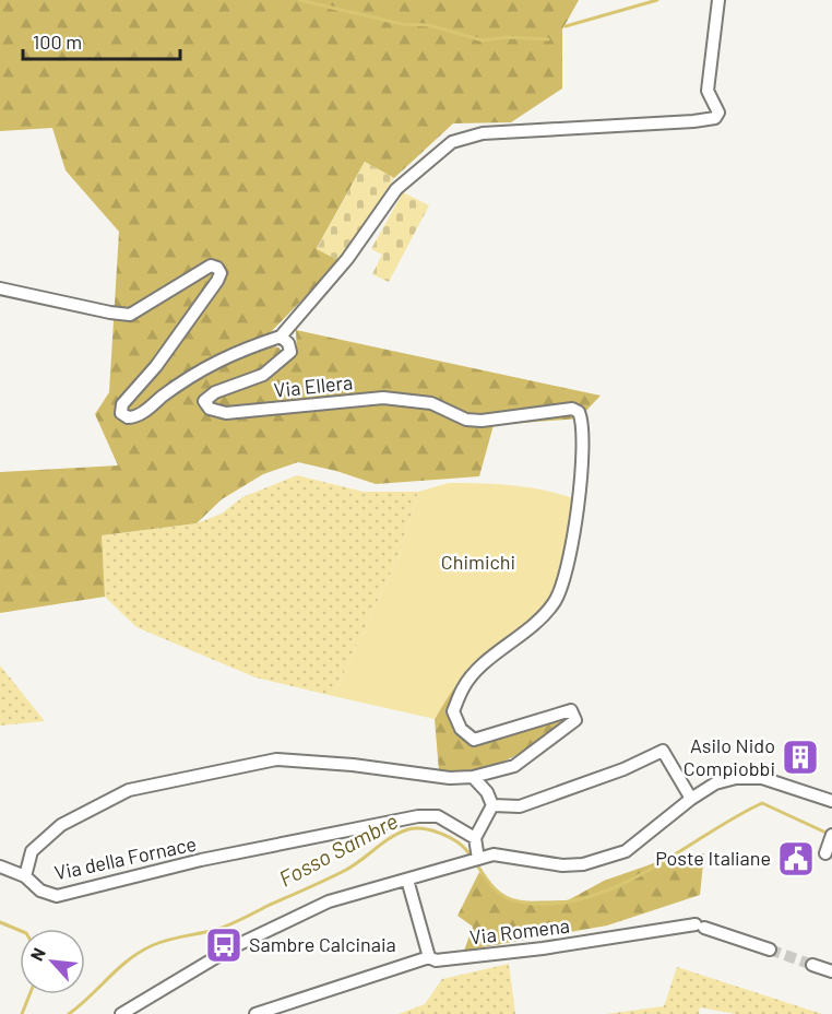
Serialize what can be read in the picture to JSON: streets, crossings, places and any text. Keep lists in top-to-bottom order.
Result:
{
  "streets": {
    "street": ["Via Ellera", "Via della Fornace", "Via Romena"]
  },
  "crossings": [
    ["Via Ellera", "Via della Fornace"]
  ],
  "water": ["Fosso Sambre"],
  "parks": ["Chimichi"],
  "places": {
    "building": ["Asilo Nido Compiobbi"],
    "public building": ["Poste Italiane"],
    "bus stop": ["Sambre Calcinaia"]
  },
  "scale_bar": "100 m",
  "north": "top left"
}
